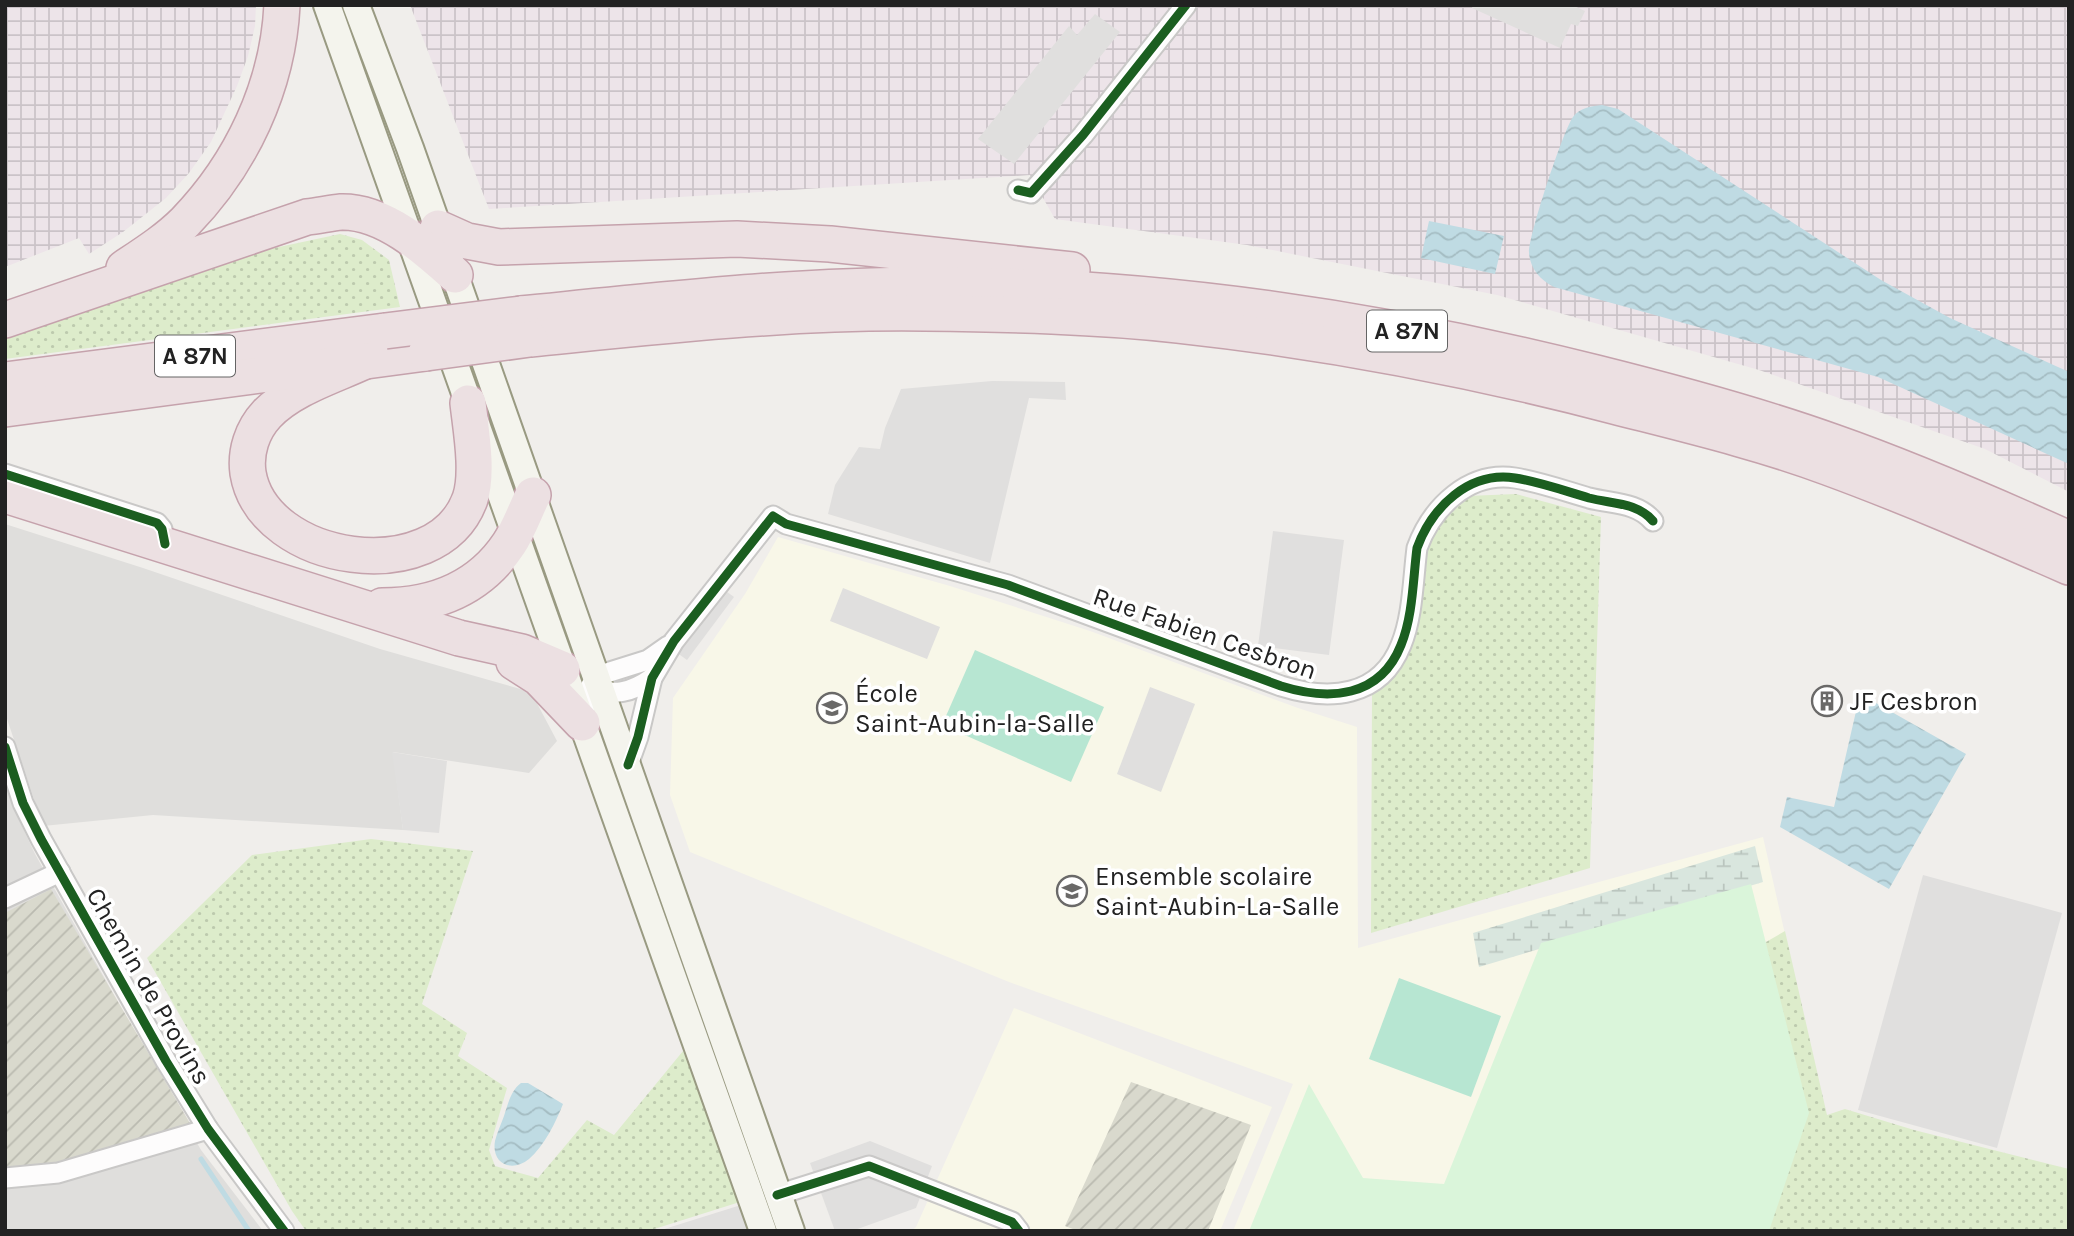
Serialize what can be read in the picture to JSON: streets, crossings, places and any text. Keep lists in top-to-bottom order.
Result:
{
  "streets": {
    "highway": ["A 87N"],
    "street": ["Rue Fabien Cesbron", "Chemin de Provins"]
  },
  "places": {
    "building": ["JF Cesbron"],
    "school or university": ["École Saint-Aubin-la-Salle", "Ensemble scolaire Saint-Aubin-La-Salle"]
  }
}
